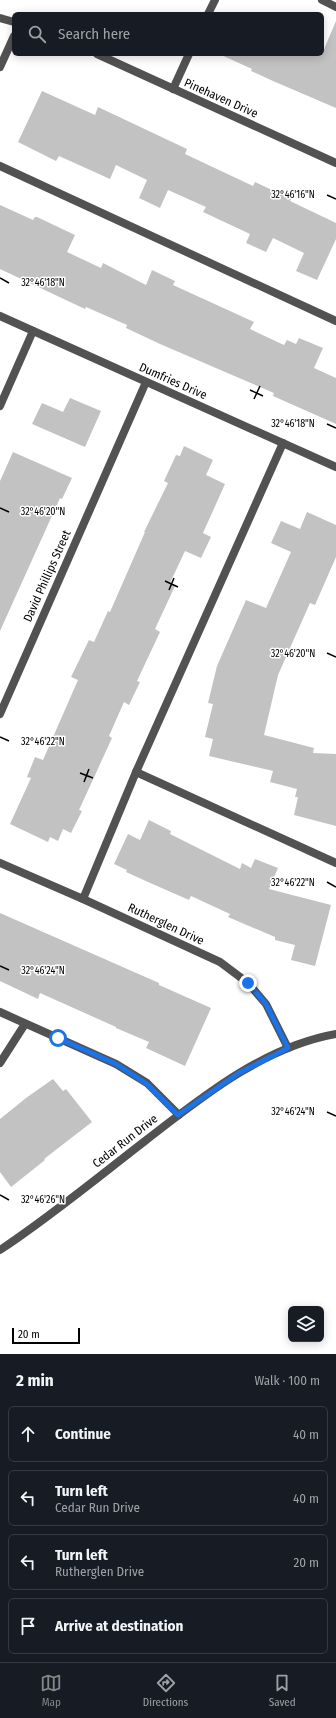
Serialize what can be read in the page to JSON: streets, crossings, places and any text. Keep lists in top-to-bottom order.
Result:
{
  "streets": {
    "street": [
      "Pinehaven Drive",
      "Dumfries Drive",
      "David Phillips Street",
      "Rutherglen Drive",
      "Cedar Run Drive"
    ]
  },
  "crossings": [
    ["Dumfries Drive", "David Phillips Street"],
    ["Rutherglen Drive", "Cedar Run Drive"]
  ],
  "scale_bar": "20 m",
  "page": {
    "search": "Search here",
    "scale": "20 m",
    "heading": ["2 min", "Walk · 100 m"],
    "list": [
      ["Continue", "40 m"],
      ["Turn left", "Cedar Run Drive", "40 m"],
      ["Turn left", "Rutherglen Drive", "20 m"],
      "Arrive at destination"
    ],
    "nav": ["Map", "Directions", "Saved"]
  },
  "coordinates": [
    "32°46'16\"N",
    "32°46'18\"N",
    "32°46'20\"N",
    "32°46'22\"N",
    "32°46'24\"N",
    "32°46'26\"N"
  ]
}
